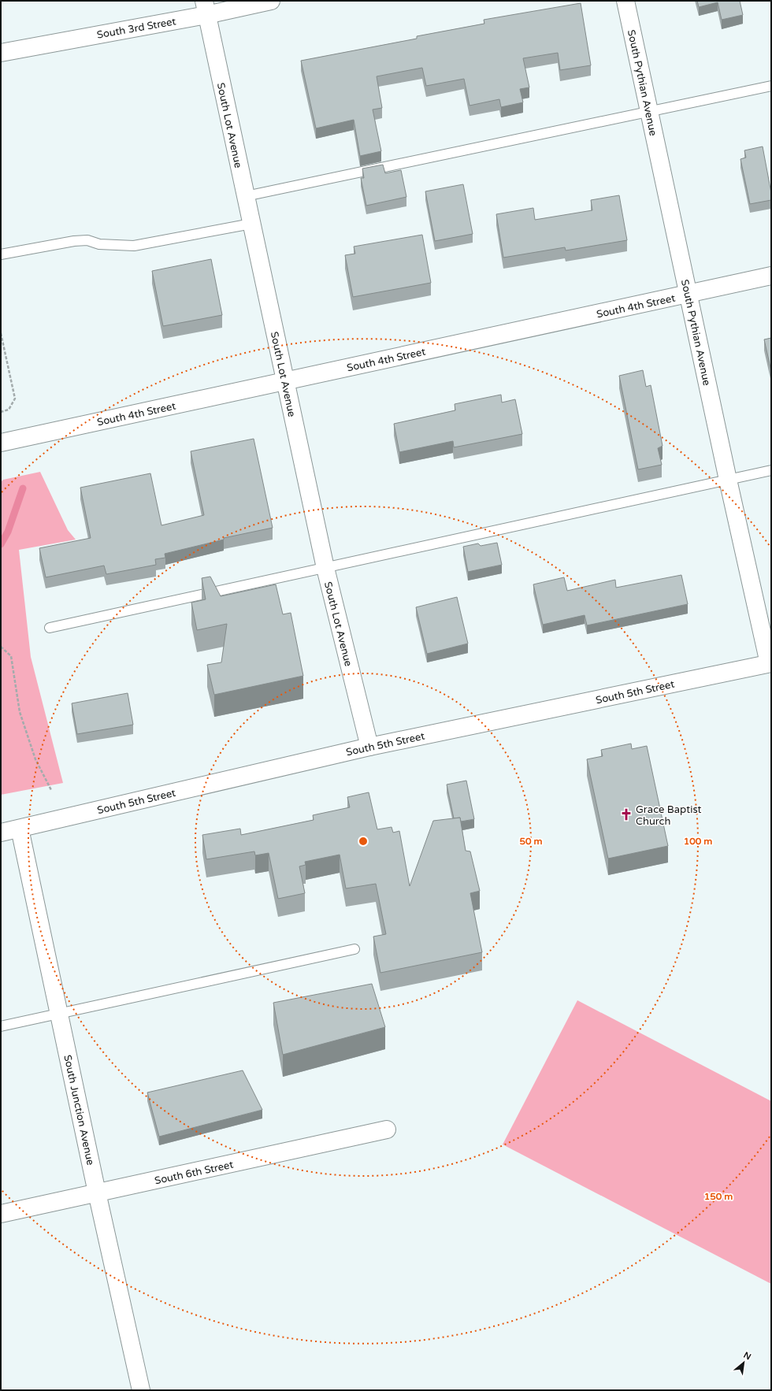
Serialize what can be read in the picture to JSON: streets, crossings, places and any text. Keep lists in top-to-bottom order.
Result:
{
  "streets": {
    "street": [
      "South 3rd Street",
      "South Pythian Avenue",
      "South Lot Avenue",
      "South 4th Street",
      "South 5th Street",
      "South Junction Avenue",
      "South 6th Street"
    ]
  },
  "crossings": [
    ["South 3rd Street", "South Lot Avenue"],
    ["South Pythian Avenue", "South 4th Street"],
    ["South Pythian Avenue", "South 5th Street"],
    ["South Lot Avenue", "South 4th Street"],
    ["South Lot Avenue", "South 5th Street"],
    ["South 5th Street", "South Junction Avenue"],
    ["South Junction Avenue", "South 6th Street"]
  ],
  "places": {
    "church": ["Grace Baptist Church"]
  },
  "north": "top right",
  "rings": ["50 m", "100 m", "150 m"]
}
